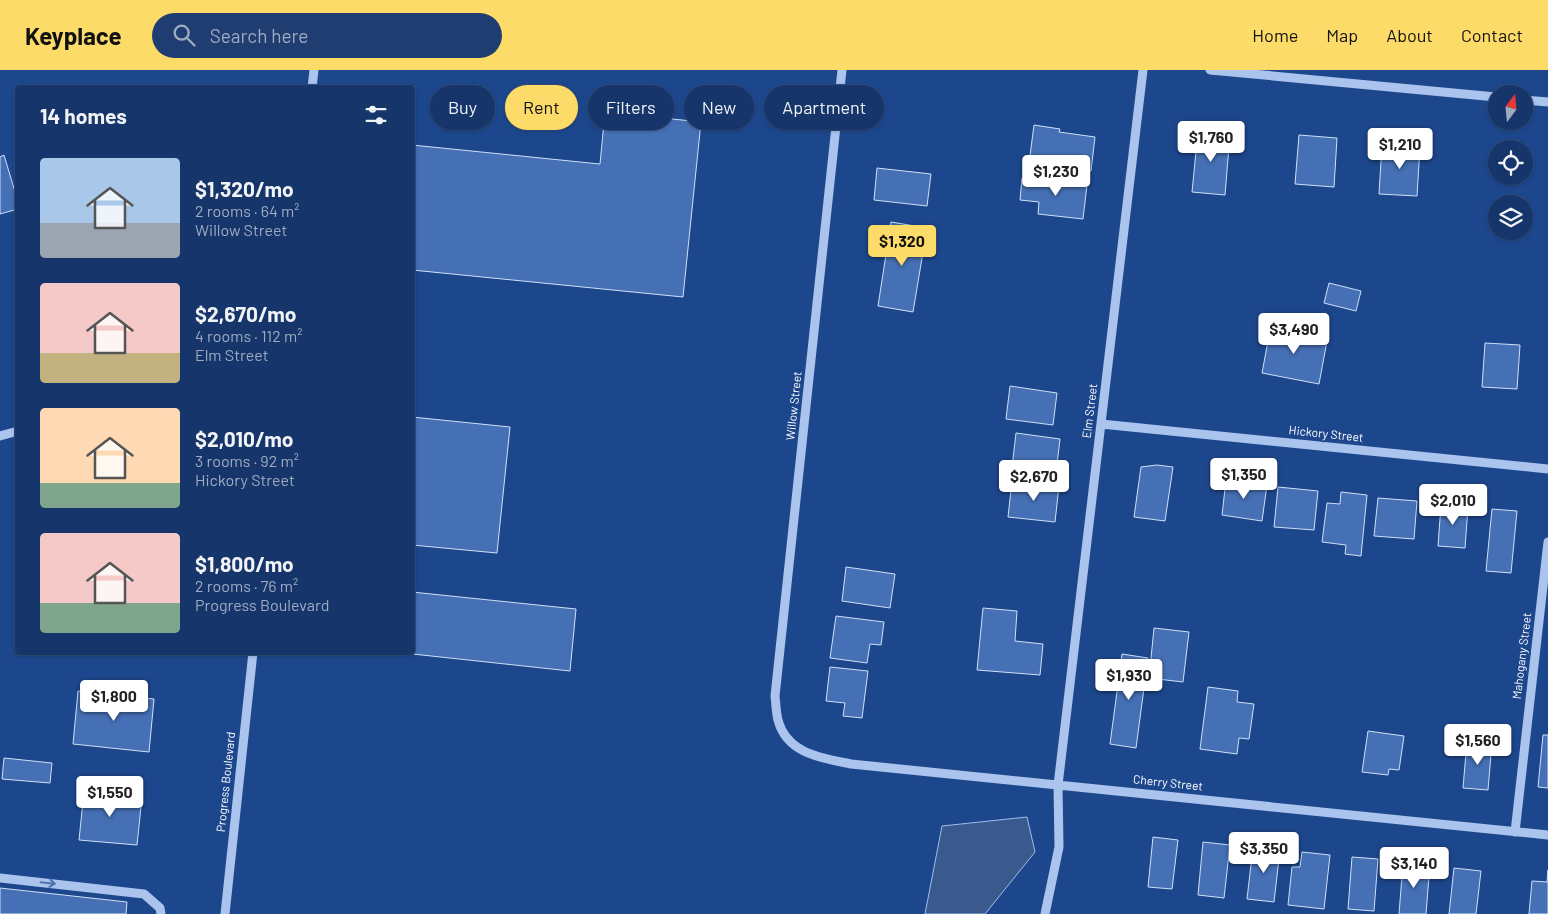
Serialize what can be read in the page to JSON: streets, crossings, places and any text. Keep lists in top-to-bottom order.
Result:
{
  "streets": {
    "street": [
      "Willow Street",
      "Elm Street",
      "Hickory Street",
      "Mahogany Street",
      "Progress Boulevard",
      "Cherry Street"
    ]
  },
  "crossings": [
    ["Willow Street", "Cherry Street"],
    ["Elm Street", "Hickory Street"],
    ["Elm Street", "Cherry Street"],
    ["Mahogany Street", "Cherry Street"]
  ],
  "north": "top",
  "page": {
    "header": "Keyplace",
    "search": "Search here",
    "nav": [
      "Home",
      "Map",
      "About",
      "Contact"
    ],
    "chip": [
      "Buy",
      "Rent",
      "Filters",
      "New",
      "Apartment"
    ],
    "heading": "14 homes",
    "price": [
      "$1,760",
      "$1,210",
      "$1,230",
      "$1,320",
      "$3,490",
      "$1,350",
      "$2,670",
      "$2,010",
      "$1,930",
      "$1,800",
      "$1,560",
      "$1,550",
      "$3,350",
      "$3,140"
    ],
    "list": [
      {
        "name": "$1,320/mo",
        "note": "2 rooms · 64 m² · Willow Street"
      },
      {
        "name": "$2,670/mo",
        "note": "4 rooms · 112 m² · Elm Street"
      },
      {
        "name": "$2,010/mo",
        "note": "3 rooms · 92 m² · Hickory Street"
      },
      {
        "name": "$1,800/mo",
        "note": "2 rooms · 76 m² · Progress Boulevard"
      }
    ]
  }
}
